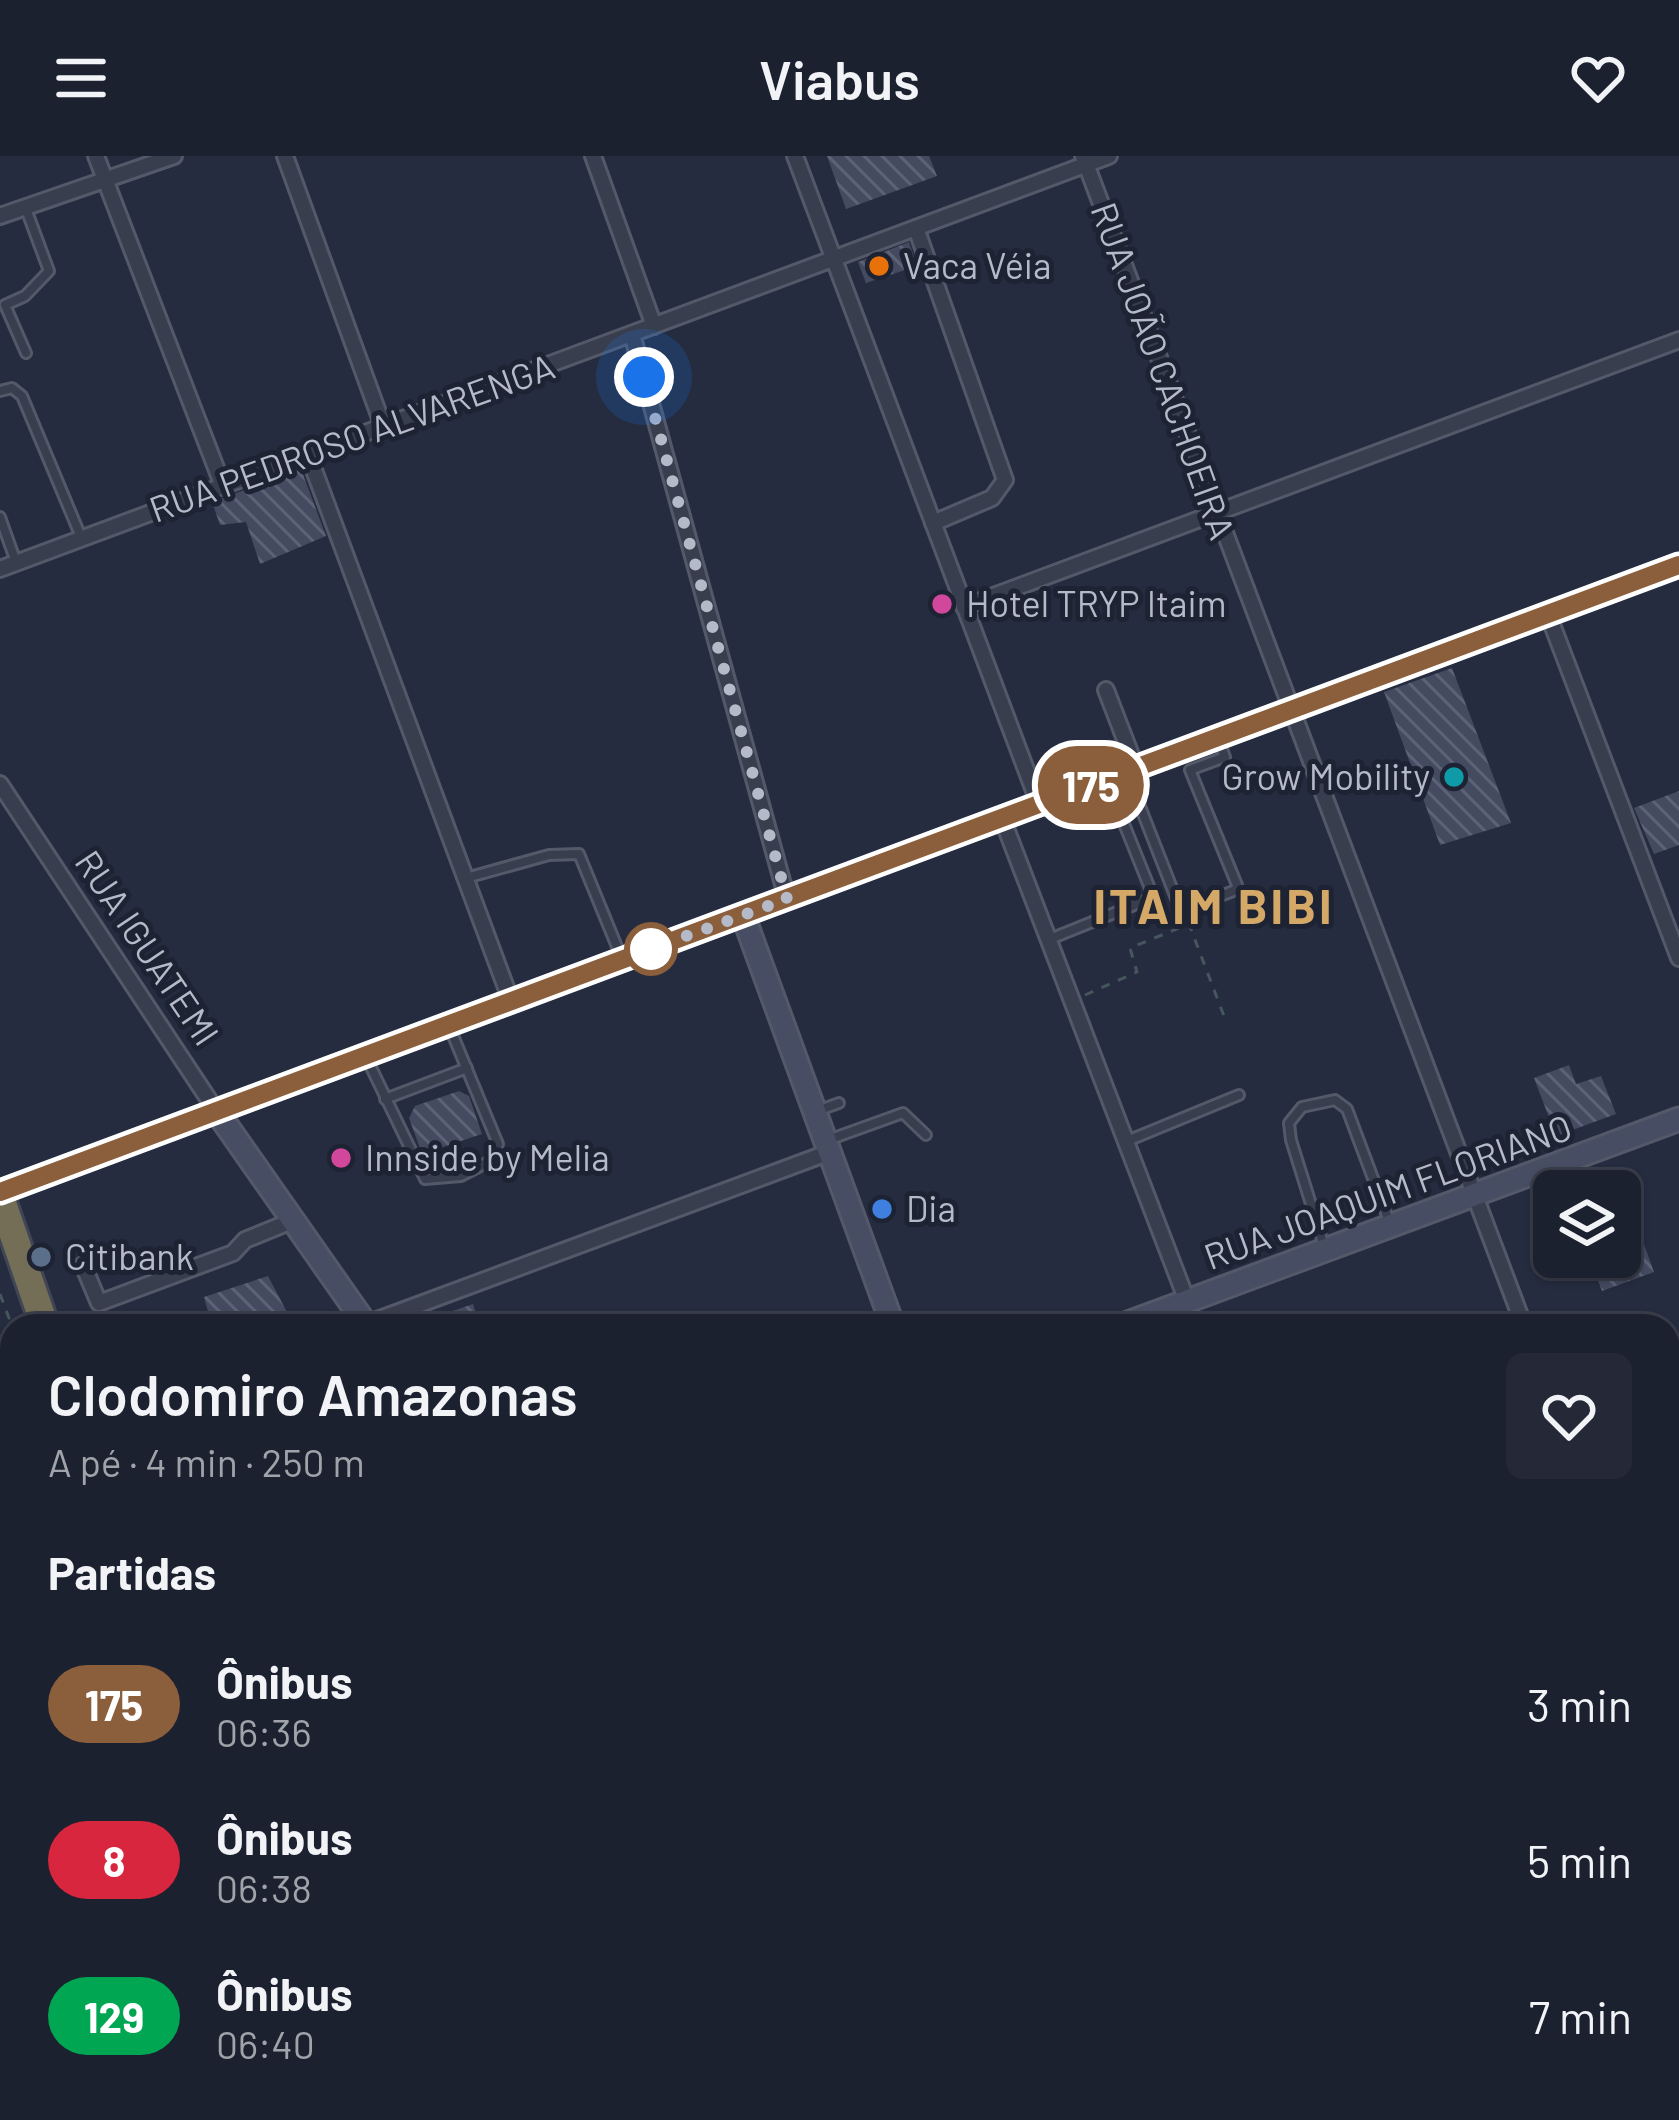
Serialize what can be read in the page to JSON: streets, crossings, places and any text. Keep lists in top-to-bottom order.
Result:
{
  "streets": {
    "street": [
      "RUA JOÃO CACHOEIRA",
      "RUA PEDROSO ALVARENGA",
      "RUA IGUATEMI",
      "RUA JOAQUIM FLORIANO"
    ]
  },
  "crossings": [
    ["RUA JOÃO CACHOEIRA", "RUA PEDROSO ALVARENGA"],
    ["RUA JOÃO CACHOEIRA", "RUA JOAQUIM FLORIANO"]
  ],
  "districts": ["ITAIM BIBI"],
  "places": [
    "Vaca Véia",
    "Hotel TRYP Itaim",
    "Grow Mobility",
    "Innside by Melia",
    "Dia",
    "Citibank"
  ],
  "lines": ["bus line 175"],
  "page": {
    "header": "Viabus",
    "on_map": "175",
    "heading": [
      ["Clodomiro Amazonas", "A pé · 4 min · 250 m"],
      "Partidas"
    ],
    "list": [
      {
        "mark": "175",
        "name": "Ônibus",
        "note": "06:36",
        "value": "3 min"
      },
      {
        "mark": "8",
        "name": "Ônibus",
        "note": "06:38",
        "value": "5 min"
      },
      {
        "mark": "129",
        "name": "Ônibus",
        "note": "06:40",
        "value": "7 min"
      }
    ]
  }
}
